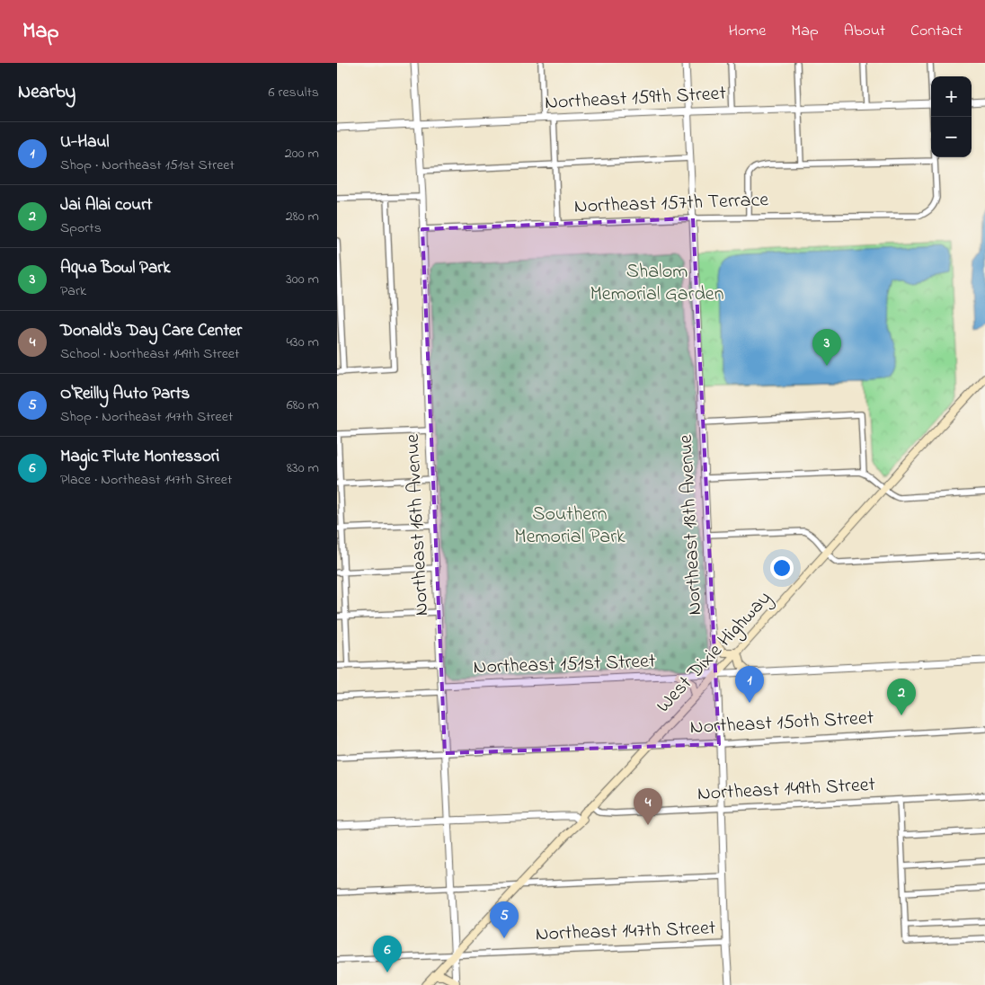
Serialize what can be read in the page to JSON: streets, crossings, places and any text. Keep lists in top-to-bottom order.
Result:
{
  "streets": {
    "main road": ["West Dixie Highway"],
    "street": [
      "Northeast 159th Street",
      "Northeast 157th Terrace",
      "Northeast 16th Avenue",
      "Northeast 18th Avenue",
      "Northeast 151st Street",
      "Northeast 150th Street",
      "Northeast 149th Street",
      "Northeast 147th Street"
    ]
  },
  "crossings": [
    ["Northeast 159th Street", "Northeast 16th Avenue"],
    ["Northeast 159th Street", "Northeast 18th Avenue"],
    ["Northeast 157th Terrace", "Northeast 16th Avenue"],
    ["Northeast 157th Terrace", "Northeast 18th Avenue"],
    ["Northeast 16th Avenue", "West Dixie Highway"],
    ["Northeast 16th Avenue", "Northeast 151st Street"],
    ["Northeast 16th Avenue", "Northeast 150th Street"],
    ["Northeast 16th Avenue", "Northeast 147th Street"],
    ["Northeast 18th Avenue", "West Dixie Highway"],
    ["Northeast 18th Avenue", "Northeast 151st Street"],
    ["Northeast 18th Avenue", "Northeast 150th Street"],
    ["Northeast 18th Avenue", "Northeast 149th Street"],
    ["Northeast 18th Avenue", "Northeast 147th Street"],
    ["West Dixie Highway", "Northeast 151st Street"],
    ["West Dixie Highway", "Northeast 150th Street"],
    ["West Dixie Highway", "Northeast 149th Street"],
    ["West Dixie Highway", "Northeast 147th Street"]
  ],
  "parks": ["Shalom Memorial Garden", "Southern Memorial Park"],
  "page": {
    "header": "Map",
    "nav": [
      "Home",
      "Map",
      "About",
      "Contact"
    ],
    "heading": ["Nearby", "6 results"],
    "map_buttons": ["+", "−"],
    "list": [
      {
        "mark": "1",
        "name": "U-Haul",
        "note": "Shop · Northeast 151st Street",
        "value": "200 m"
      },
      {
        "mark": "2",
        "name": "Jai Alai court",
        "note": "Sports",
        "value": "280 m"
      },
      {
        "mark": "3",
        "name": "Aqua Bowl Park",
        "note": "Park",
        "value": "300 m"
      },
      {
        "mark": "4",
        "name": "Donald's Day Care Center",
        "note": "School · Northeast 149th Street",
        "value": "430 m"
      },
      {
        "mark": "5",
        "name": "O'Reilly Auto Parts",
        "note": "Shop · Northeast 147th Street",
        "value": "680 m"
      },
      {
        "mark": "6",
        "name": "Magic Flute Montessori",
        "note": "Place · Northeast 147th Street",
        "value": "830 m"
      }
    ],
    "pins": [
      "3",
      "1",
      "2",
      "4",
      "5",
      "6"
    ]
  }
}
